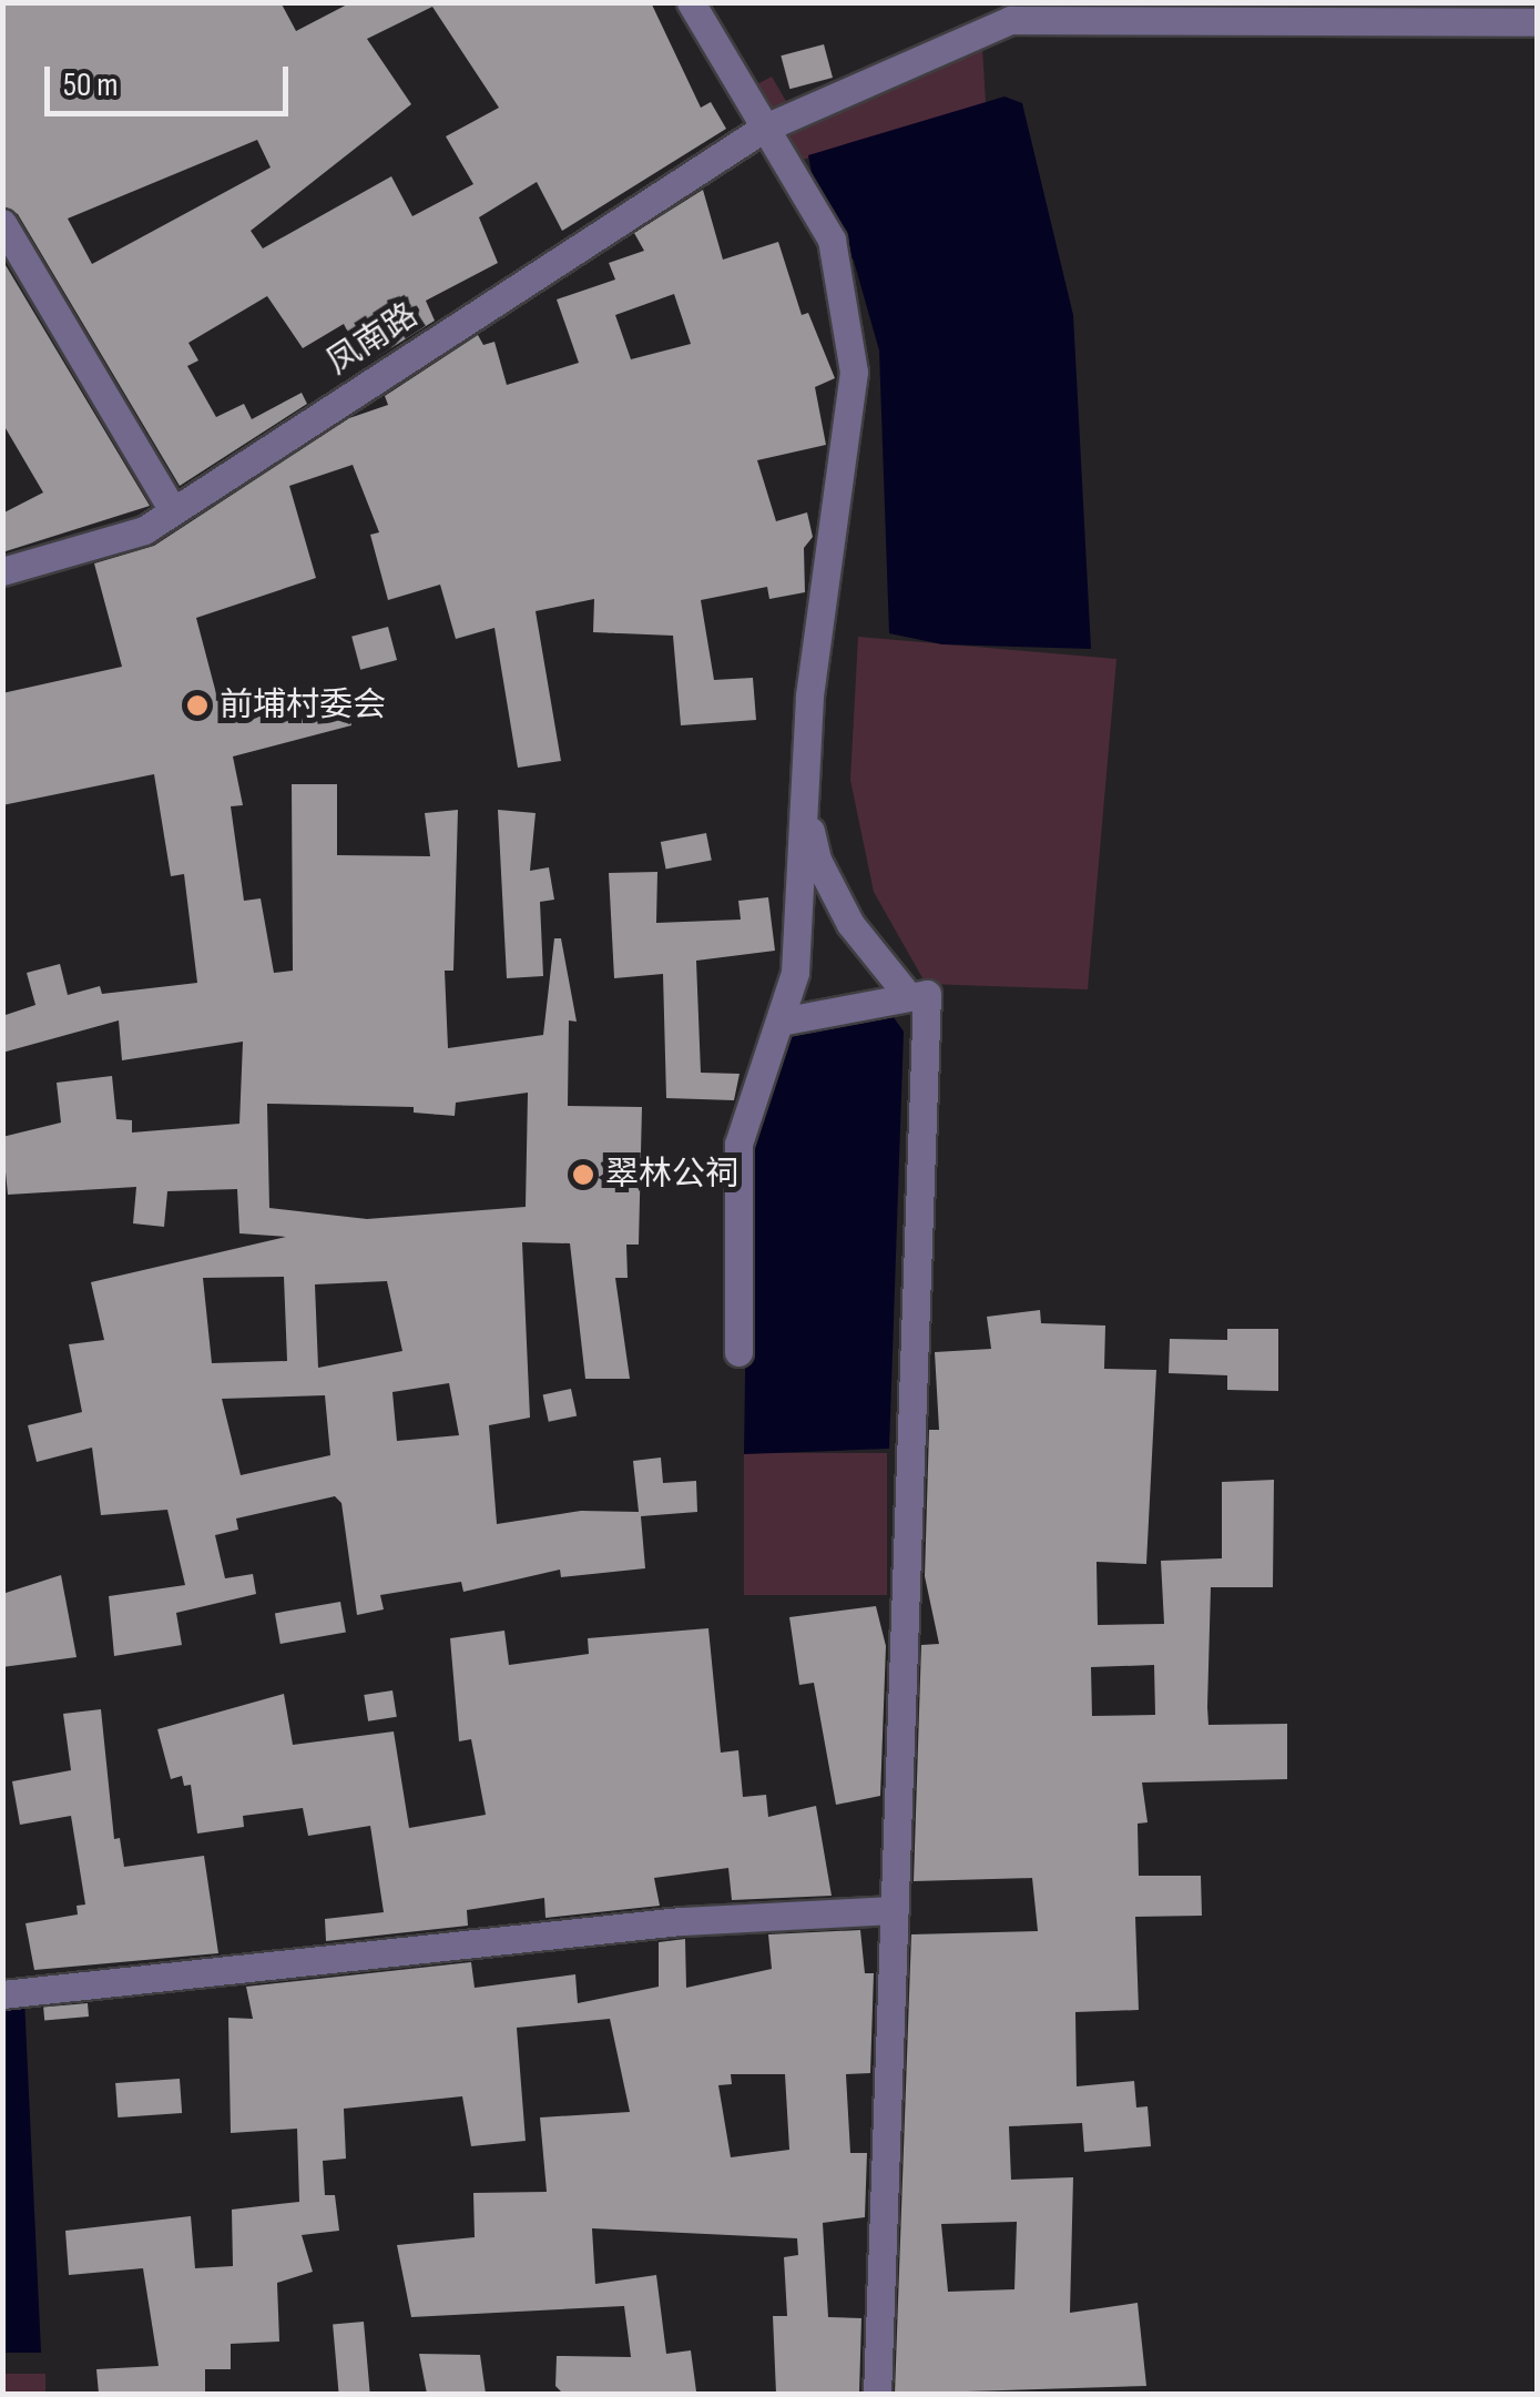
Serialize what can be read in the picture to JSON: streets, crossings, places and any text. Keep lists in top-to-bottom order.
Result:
{
  "streets": {
    "street": ["凤南路"]
  },
  "places": ["前埔村委会", "翠林公祠"],
  "scale_bar": "50 m"
}
